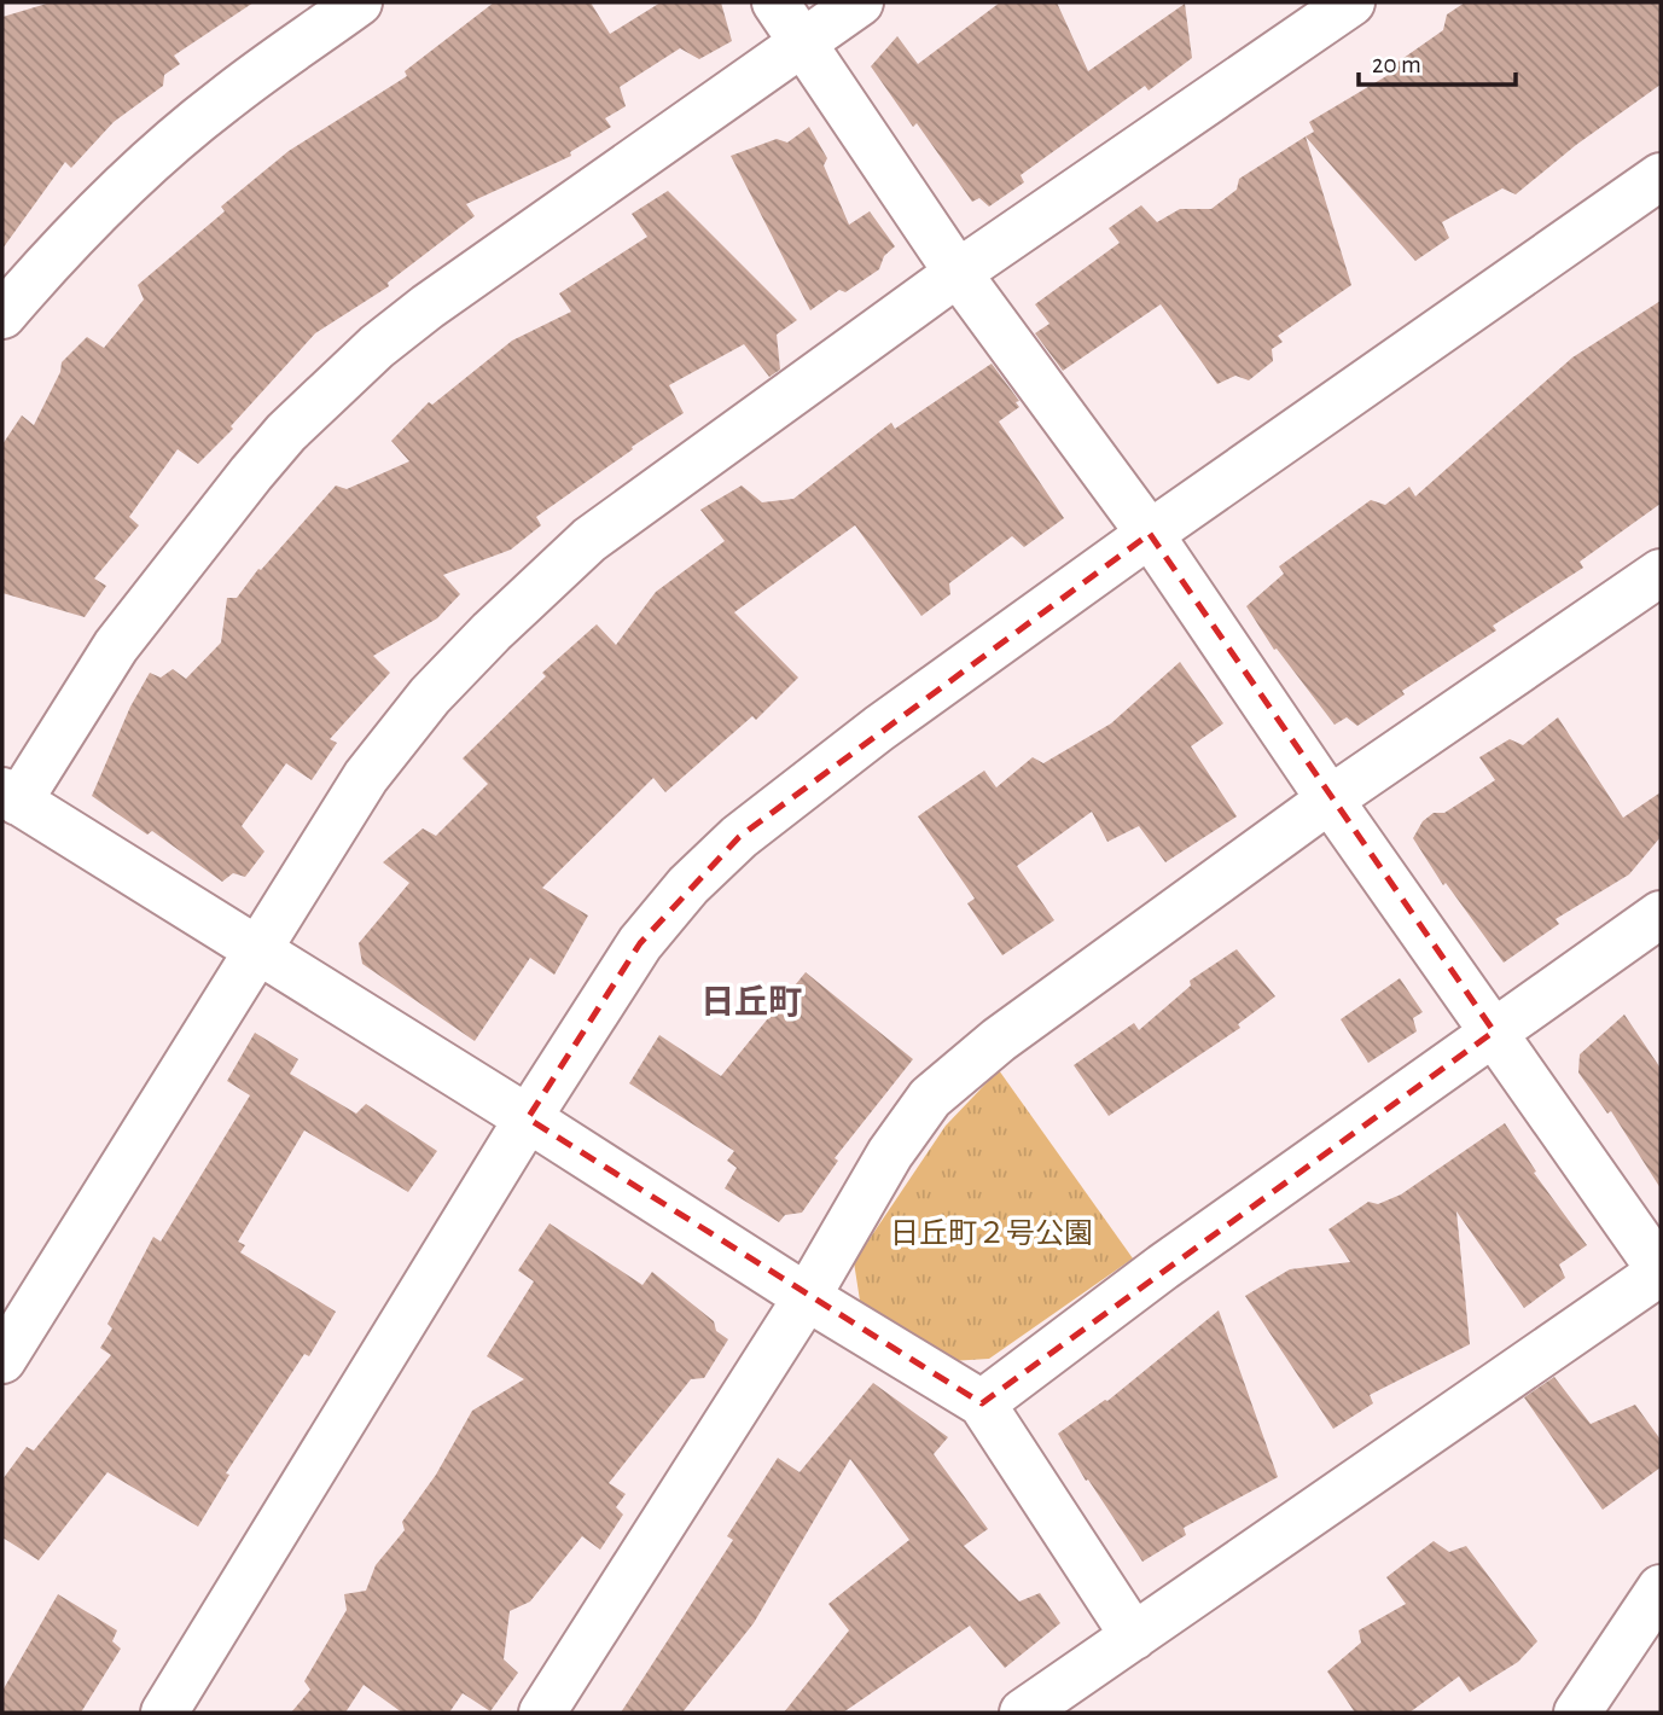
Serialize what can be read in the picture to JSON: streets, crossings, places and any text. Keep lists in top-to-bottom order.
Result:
{
  "districts": ["日丘町"],
  "parks": ["日丘町２号公園"],
  "scale_bar": "20 m"
}
